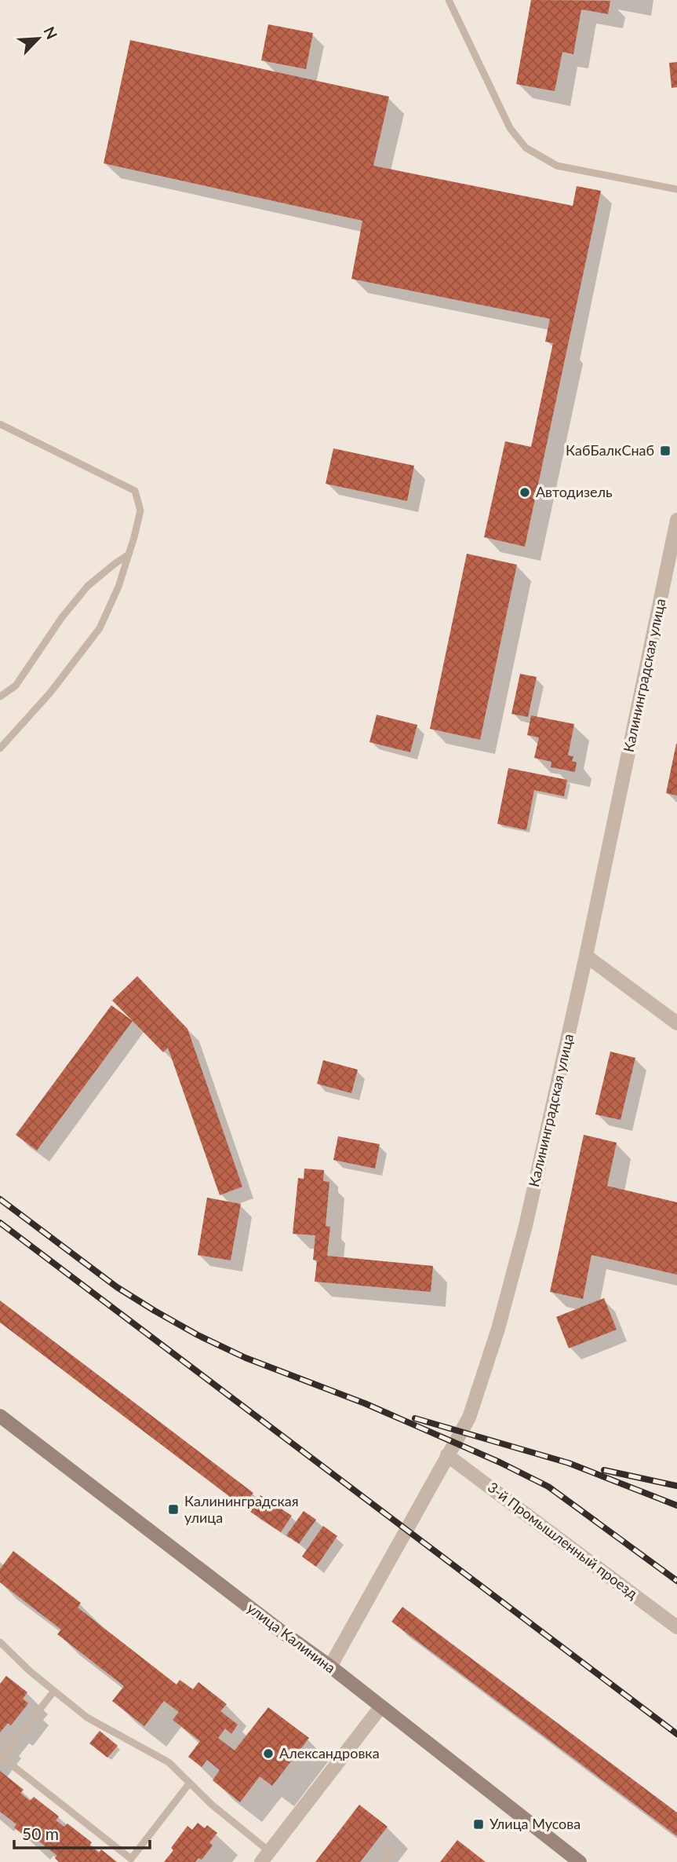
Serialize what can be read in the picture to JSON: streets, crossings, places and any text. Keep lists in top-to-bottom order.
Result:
{
  "streets": {
    "main road": ["улица Калинина"],
    "street": ["Калининградская улица", "3-й Промышленный проезд"]
  },
  "crossings": [
    ["Калининградская улица", "3-й Промышленный проезд"],
    ["Калининградская улица", "улица Калинина"]
  ],
  "places": {
    "transit": ["КабБалкСнаб", "Калининградская улица", "Улица Мусова"],
    "other": ["Автодизель", "Александровка"]
  },
  "scale_bar": "50 m",
  "north": "top right"
}
